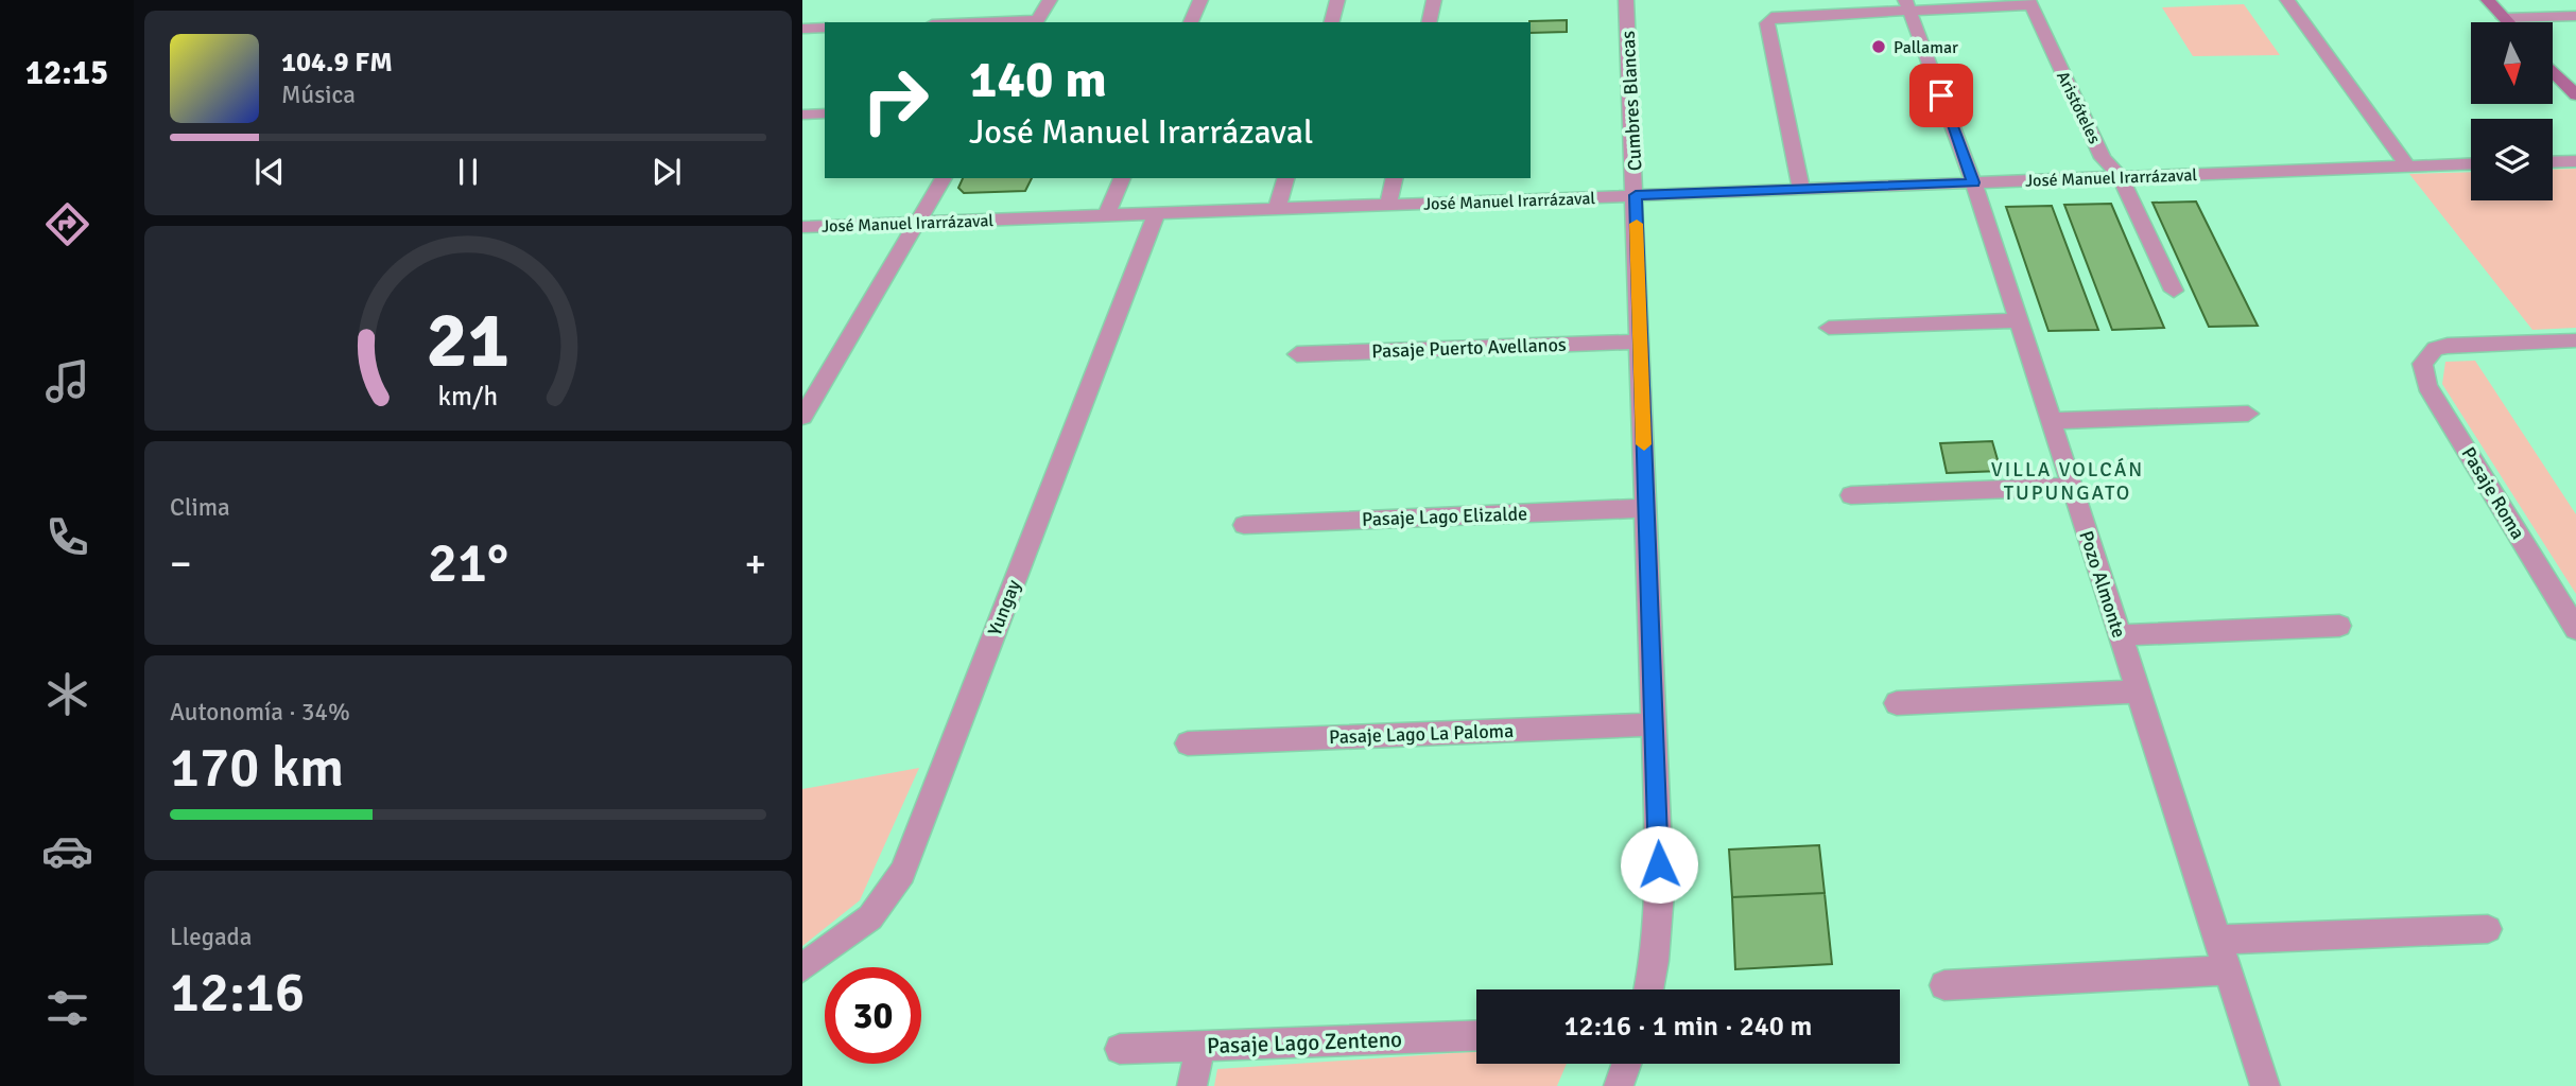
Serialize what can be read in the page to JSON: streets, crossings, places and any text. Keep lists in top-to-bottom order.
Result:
{
  "streets": {
    "street": [
      "Cumbres Blancas",
      "Aristóteles",
      "José Manuel Irarrázaval",
      "Pasaje Puerto Avellanos",
      "Pasaje Roma",
      "Pasaje Lago Elizalde",
      "Pozo Almonte",
      "Yungay",
      "Pasaje Lago La Paloma",
      "Pasaje Lago Zenteno"
    ]
  },
  "crossings": [
    ["Cumbres Blancas", "José Manuel Irarrázaval"],
    ["Cumbres Blancas", "Pasaje Puerto Avellanos"],
    ["Cumbres Blancas", "Pasaje Lago Elizalde"],
    ["Cumbres Blancas", "Pasaje Lago La Paloma"],
    ["Aristóteles", "José Manuel Irarrázaval"],
    ["José Manuel Irarrázaval", "Pozo Almonte"],
    ["José Manuel Irarrázaval", "Yungay"]
  ],
  "districts": ["VILLA VOLCÁN TUPUNGATO"],
  "places": ["Pallamar"],
  "north": "bottom",
  "page": {
    "tabs": "12:15",
    "turn": ["140 m", "José Manuel Irarrázaval"],
    "song": ["104.9 FM", "Música"],
    "tile": [
      "Clima",
      ["Autonomía · 34%", "170 km"],
      ["Llegada", "12:16"]
    ],
    "heat": ["−", "21°", "+"],
    "limit": "30",
    "trip": "12:16 · 1 min · 240 m",
    "gauge": ["21", "km/h"]
  }
}
